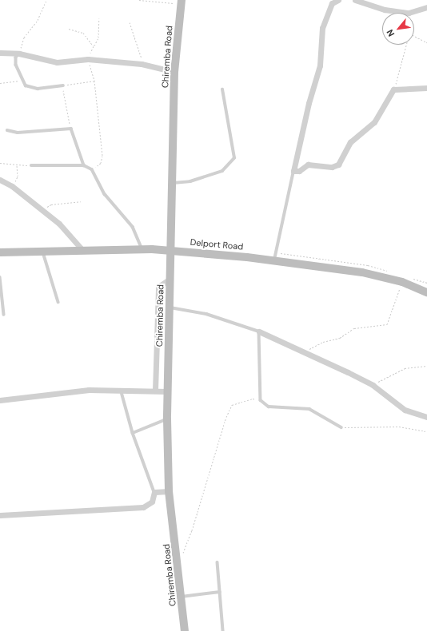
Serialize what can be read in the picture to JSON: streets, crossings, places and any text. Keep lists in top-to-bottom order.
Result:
{
  "streets": {
    "main road": ["Chiremba Road", "Delport Road"]
  },
  "crossings": [
    ["Chiremba Road", "Delport Road"]
  ],
  "north": "bottom left"
}
